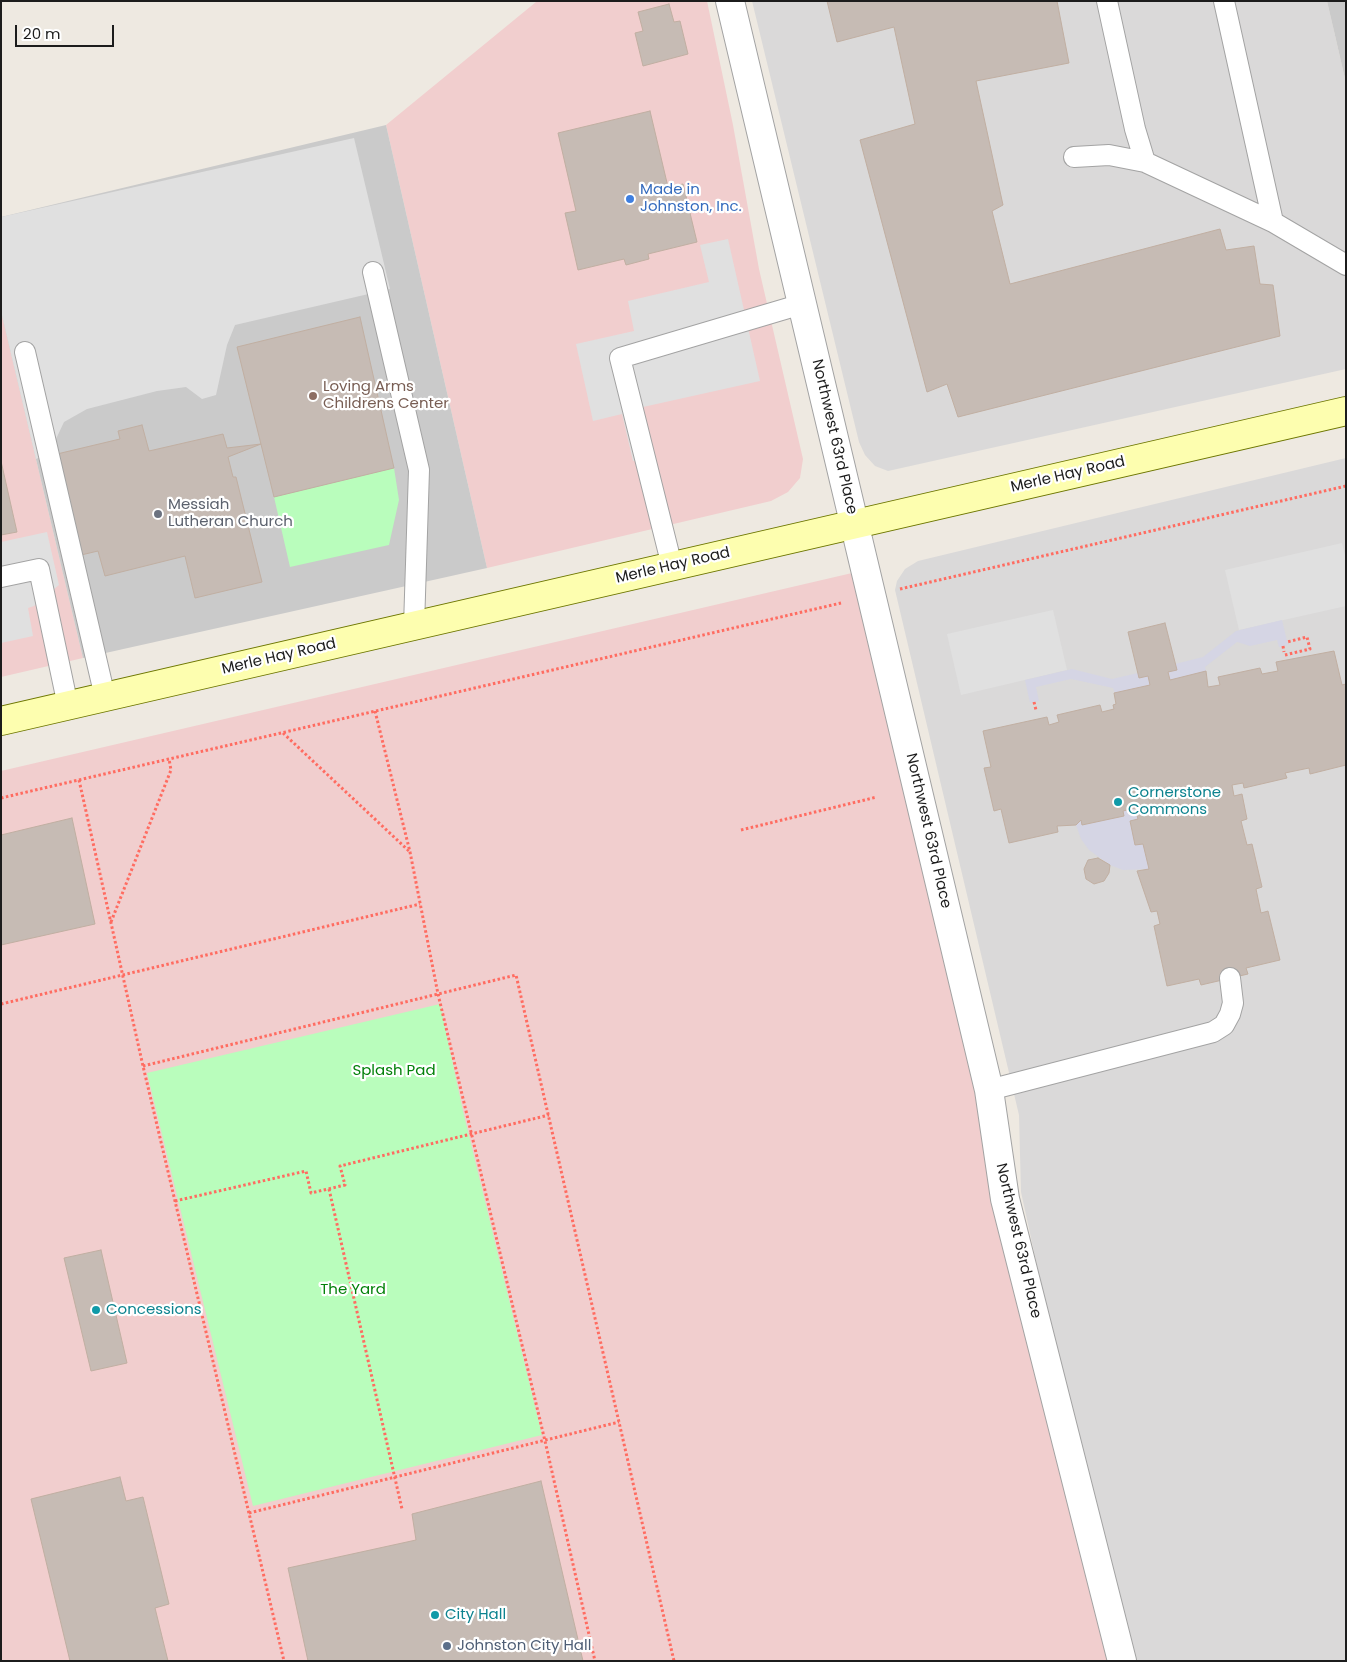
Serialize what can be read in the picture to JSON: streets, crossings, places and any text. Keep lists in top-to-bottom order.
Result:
{
  "streets": {
    "main road": ["Merle Hay Road"],
    "street": ["Northwest 63rd Place"]
  },
  "crossings": [
    ["Northwest 63rd Place", "Merle Hay Road"]
  ],
  "parks": ["Splash Pad", "The Yard"],
  "places": [
    "Made in Johnston, Inc.",
    "Loving Arms Childrens Center",
    "Messiah Lutheran Church",
    "Cornerstone Commons",
    "Concessions",
    "City Hall",
    "Johnston City Hall"
  ],
  "scale_bar": "20 m"
}
